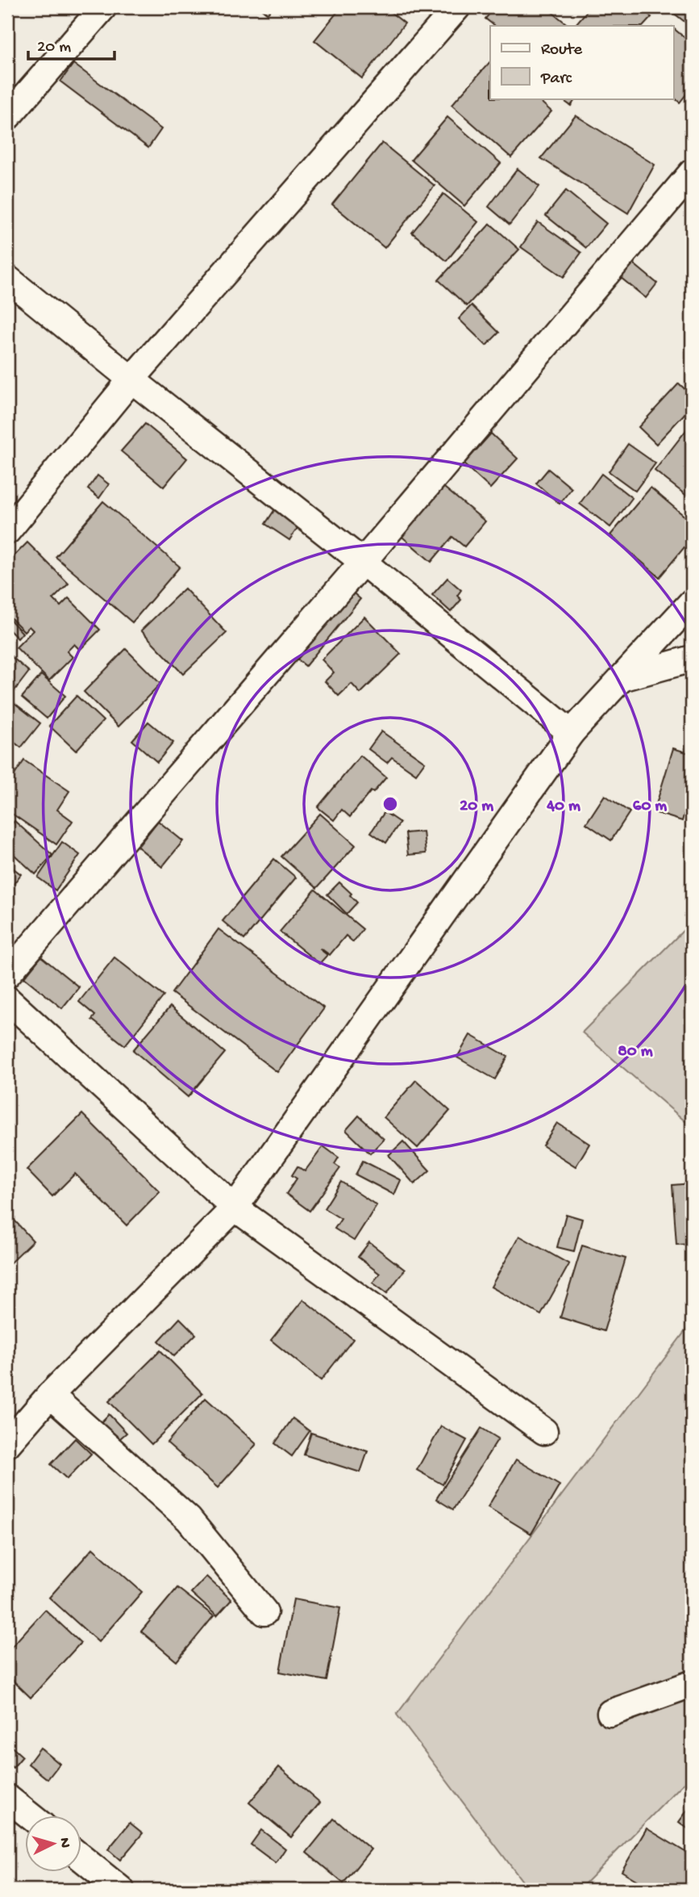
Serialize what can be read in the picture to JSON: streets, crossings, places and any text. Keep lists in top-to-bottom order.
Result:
{
  "legend": ["Route", "Parc"],
  "scale_bar": "20 m",
  "north": "right",
  "rings": [
    "20 m",
    "40 m",
    "60 m",
    "80 m"
  ]
}
